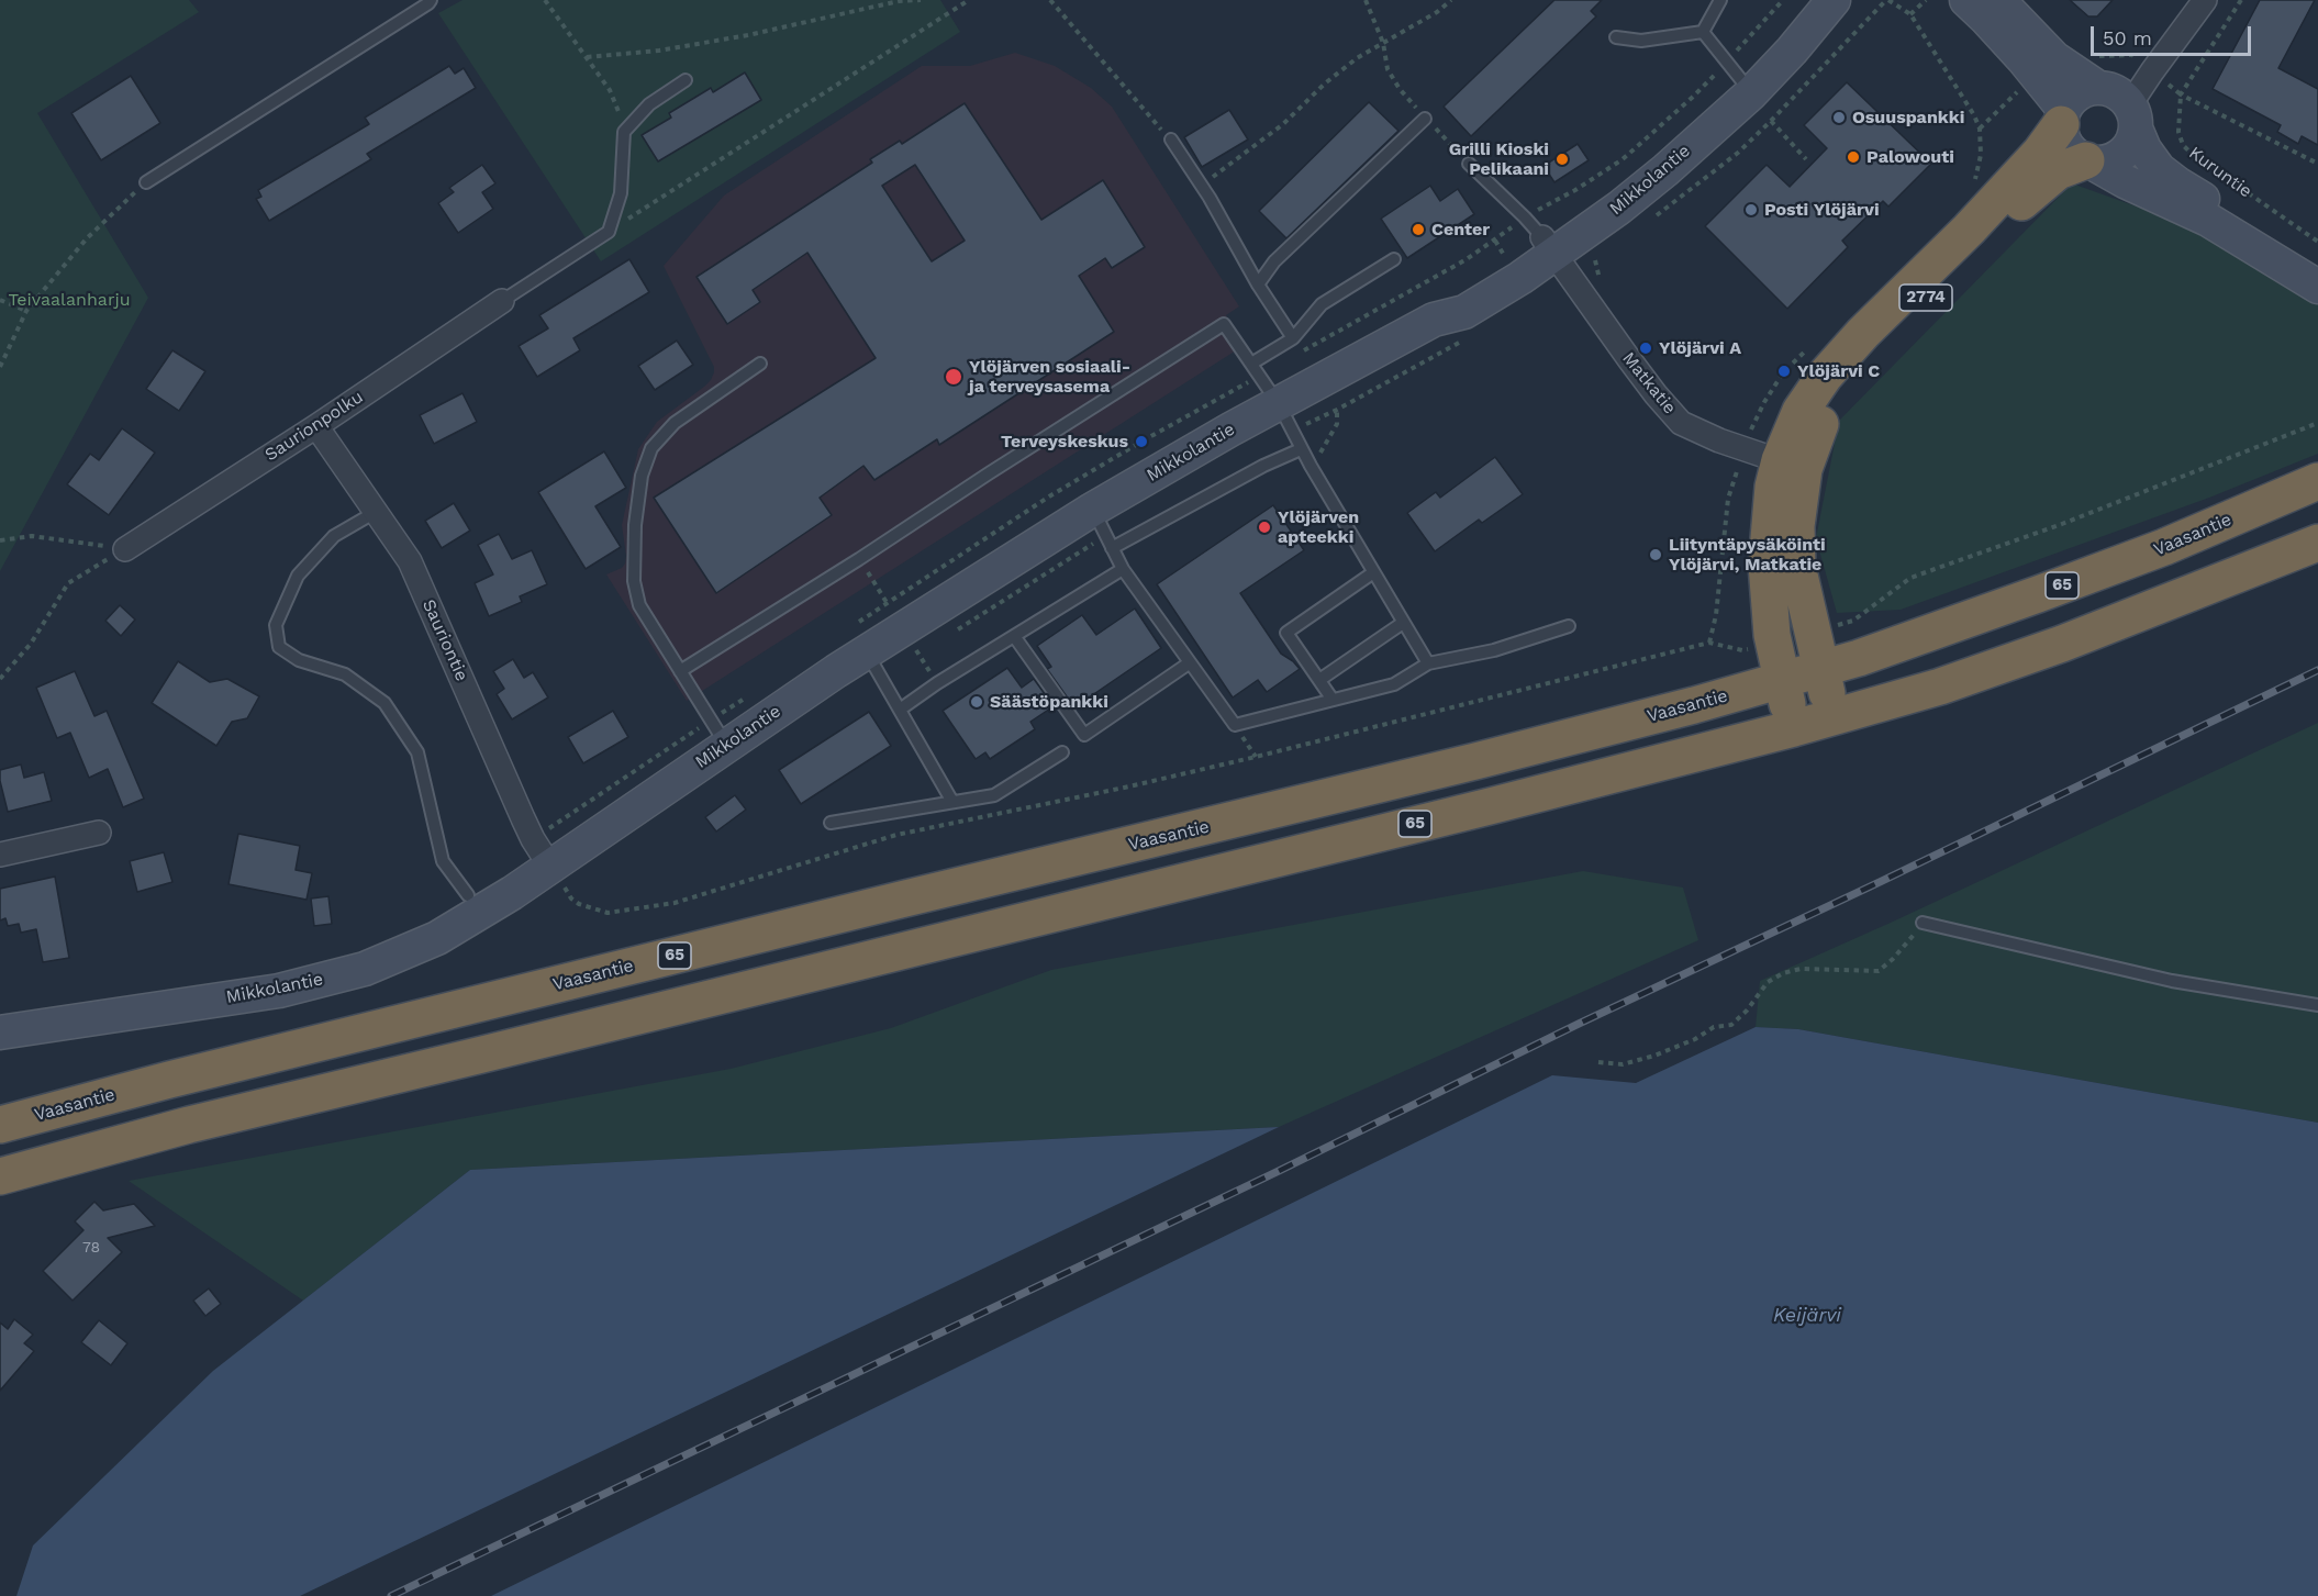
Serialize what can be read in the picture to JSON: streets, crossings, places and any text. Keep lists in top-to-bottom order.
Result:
{
  "streets": {
    "highway": ["2774", "Vaasantie", "65"],
    "main road": ["Kuruntie", "Mikkolantie"],
    "street": ["Matkatie", "Saurionpolku", "Sauriontie"]
  },
  "crossings": [
    ["Kuruntie", "2774"],
    ["Mikkolantie", "Matkatie"],
    ["Mikkolantie", "Sauriontie"],
    ["2774", "Matkatie"],
    ["2774", "Vaasantie"],
    ["2774", "65"],
    ["Saurionpolku", "Sauriontie"]
  ],
  "water": ["Keijärvi"],
  "parks": ["Teivaalanharju"],
  "places": [
    "Osuuspankki",
    "Palowouti",
    "Grilli Kioski Pelikaani",
    "Posti Ylöjärvi",
    "Center",
    "Ylöjärvi A",
    "Ylöjärvi C",
    "Ylöjärven sosiaali- ja terveysasema",
    "Terveyskeskus",
    "Ylöjärven apteekki",
    "Liityntäpysäköinti Ylöjärvi, Matkatie",
    "Säästöpankki"
  ],
  "house_numbers": ["78"],
  "scale_bar": "50 m"
}
